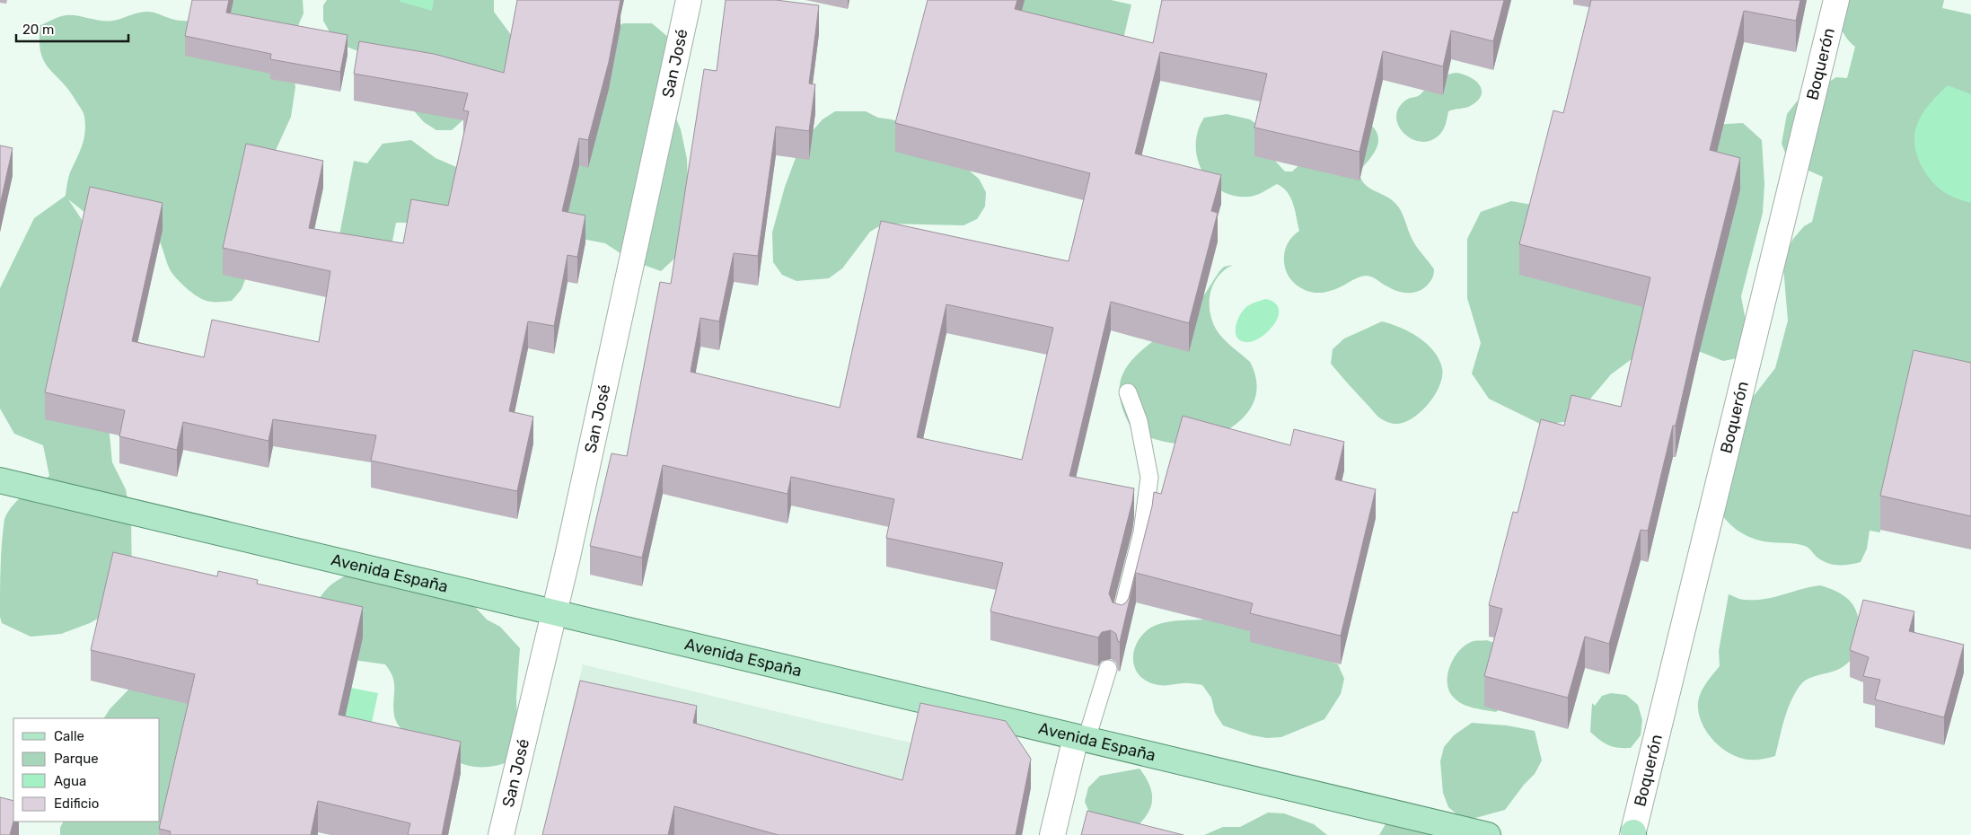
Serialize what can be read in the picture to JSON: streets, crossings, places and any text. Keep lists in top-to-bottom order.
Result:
{
  "streets": {
    "main road": ["Avenida España"],
    "street": ["San José", "Boquerón"]
  },
  "crossings": [
    ["San José", "Avenida España"]
  ],
  "legend": [
    "Calle",
    "Parque",
    "Agua",
    "Edificio"
  ],
  "scale_bar": "20 m"
}
